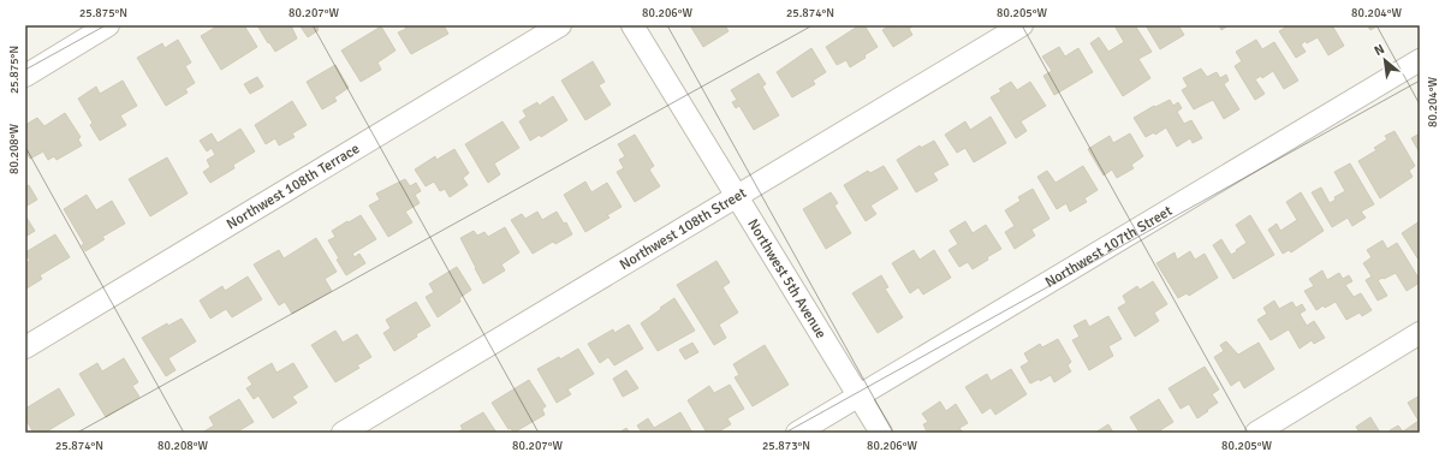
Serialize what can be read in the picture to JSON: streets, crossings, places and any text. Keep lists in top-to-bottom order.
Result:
{
  "streets": {
    "street": [
      "Northwest 108th Terrace",
      "Northwest 108th Street",
      "Northwest 107th Street",
      "Northwest 5th Avenue"
    ]
  },
  "crossings": [
    ["Northwest 108th Street", "Northwest 5th Avenue"],
    ["Northwest 107th Street", "Northwest 5th Avenue"]
  ],
  "north": "top left",
  "coordinates": [
    "25.875°N",
    "80.207°W",
    "80.206°W",
    "25.874°N",
    "80.205°W",
    "80.204°W",
    "80.208°W",
    "25.873°N"
  ]
}
